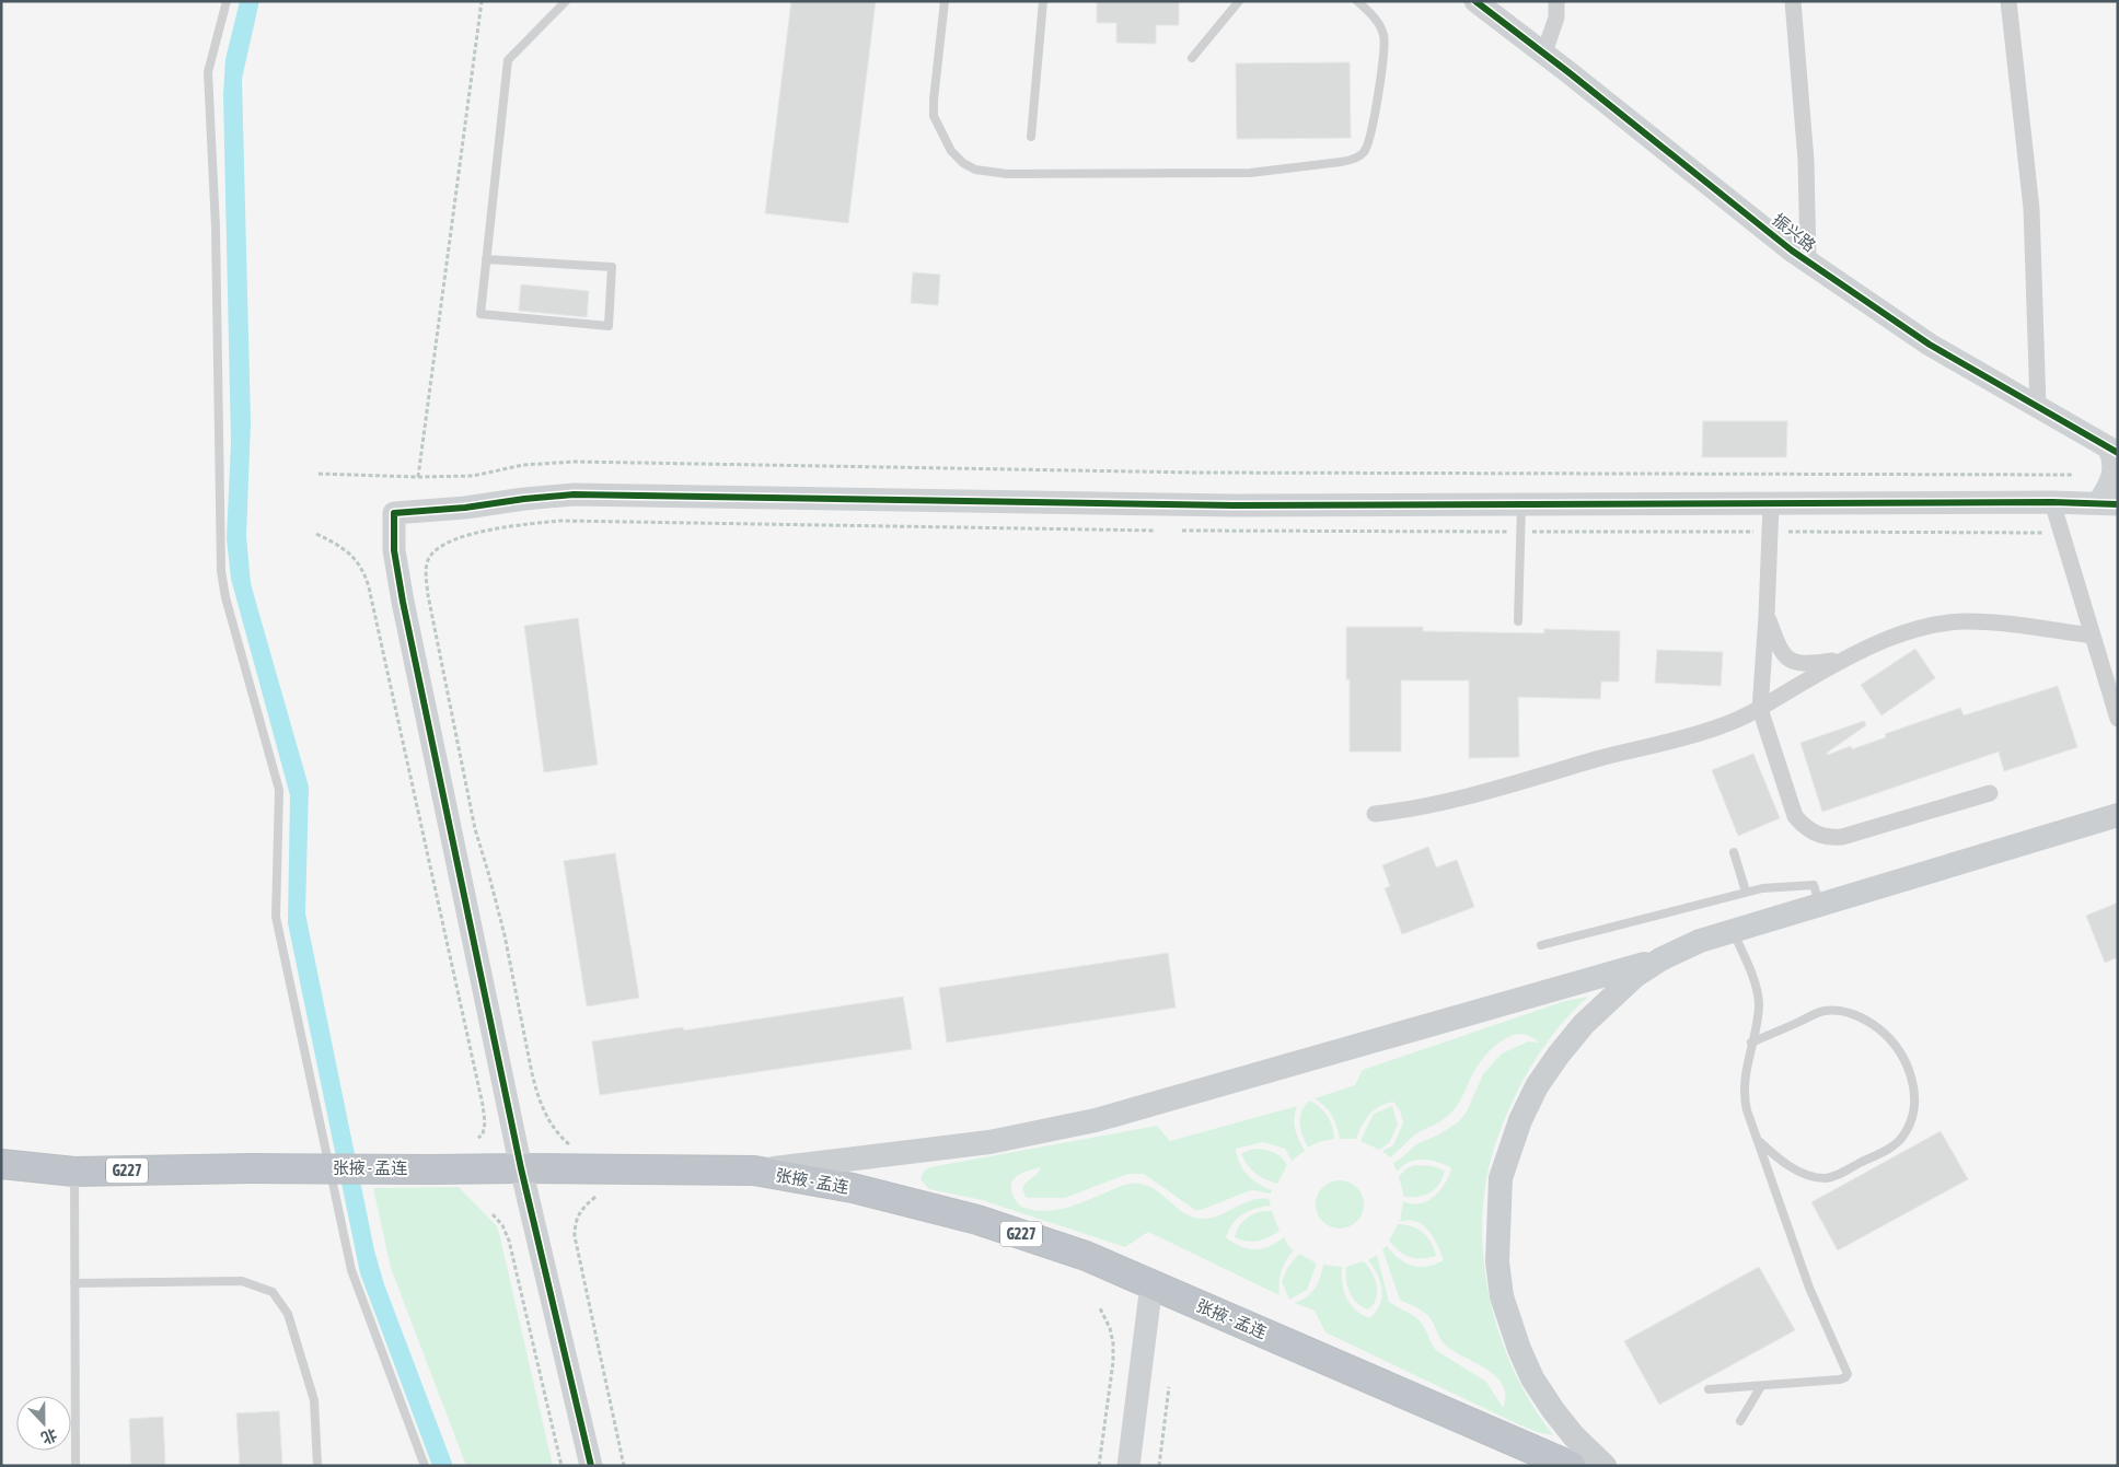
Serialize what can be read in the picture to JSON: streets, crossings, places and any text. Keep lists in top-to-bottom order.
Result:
{
  "streets": {
    "highway": ["张掖 - 孟连", "G227"],
    "street": ["振兴路"]
  },
  "north": "bottom"
}
